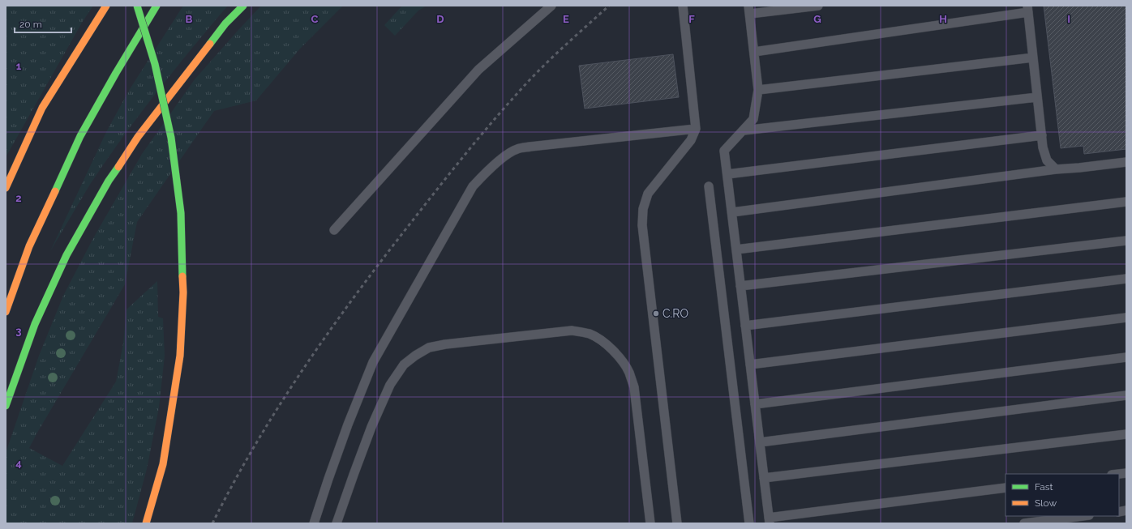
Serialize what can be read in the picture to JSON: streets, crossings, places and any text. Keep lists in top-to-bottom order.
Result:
{
  "places": ["C.RO"],
  "legend": ["Fast", "Slow"],
  "scale_bar": "20 m",
  "grid": {
    "columns": [
      "B",
      "C",
      "D",
      "E",
      "F",
      "G",
      "H",
      "I"
    ],
    "rows": [
      "1",
      "2",
      "3",
      "4"
    ]
  }
}
